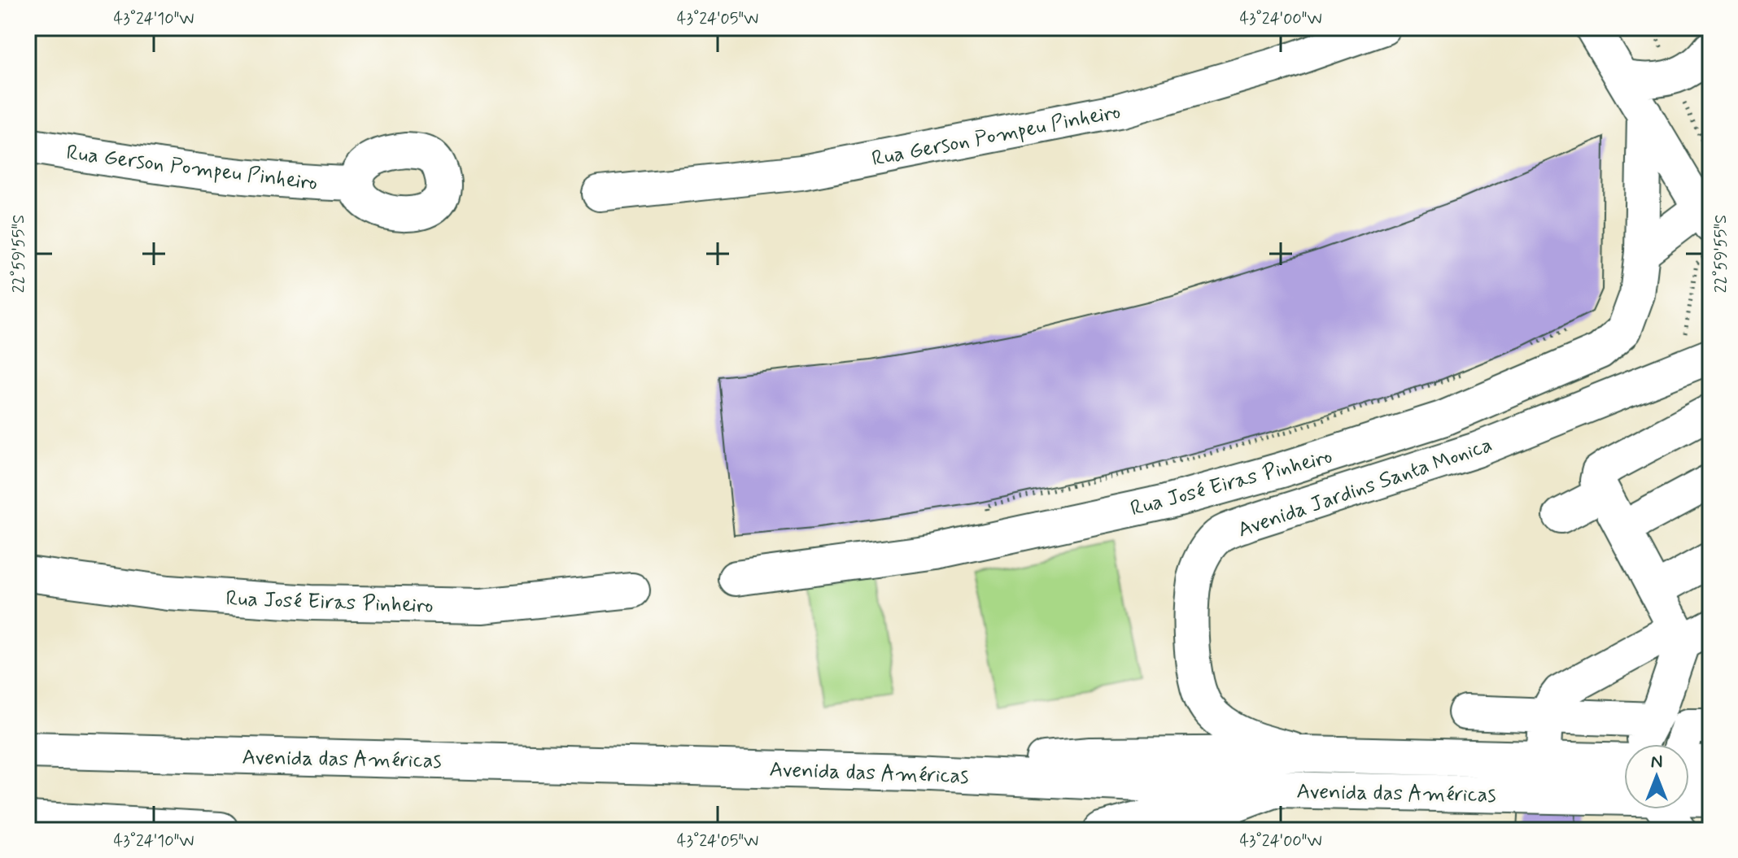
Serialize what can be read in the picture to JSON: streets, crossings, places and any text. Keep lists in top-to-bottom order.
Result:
{
  "streets": {
    "main road": ["Avenida das Américas"],
    "street": ["Rua Gerson Pompeu Pinheiro", "Rua José Eiras Pinheiro", "Avenida Jardins Santa Monica"]
  },
  "north": "top",
  "coordinates": [
    "43°24'10\"W",
    "43°24'05\"W",
    "43°24'00\"W",
    "22°59'55\"S"
  ]
}
